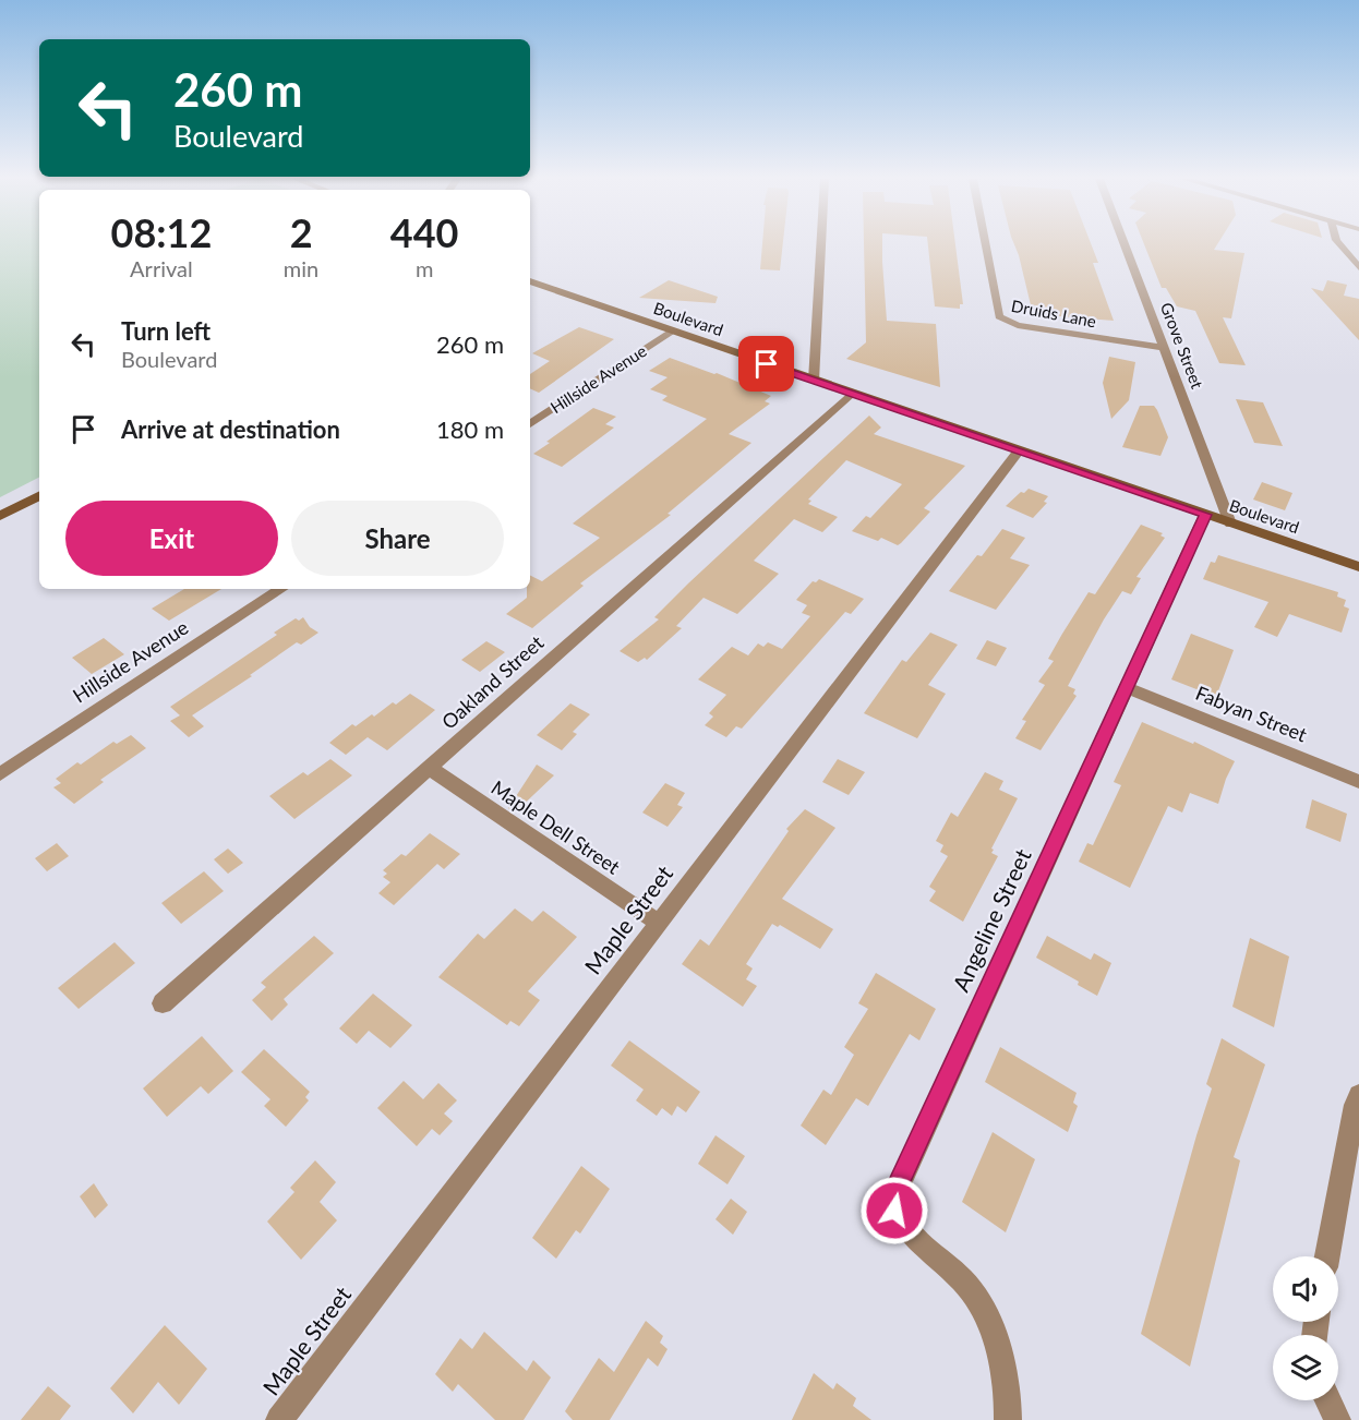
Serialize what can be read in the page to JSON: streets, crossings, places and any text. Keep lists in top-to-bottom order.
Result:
{
  "streets": {
    "main road": ["Boulevard"],
    "street": [
      "Druids Lane",
      "Grove Street",
      "Hillside Avenue",
      "Oakland Street",
      "Fabyan Street",
      "Maple Dell Street",
      "Maple Street",
      "Angeline Street"
    ]
  },
  "crossings": [
    ["Druids Lane", "Grove Street"],
    ["Boulevard", "Grove Street"],
    ["Boulevard", "Hillside Avenue"],
    ["Boulevard", "Oakland Street"],
    ["Boulevard", "Maple Street"],
    ["Boulevard", "Angeline Street"],
    ["Oakland Street", "Maple Dell Street"],
    ["Fabyan Street", "Angeline Street"],
    ["Maple Dell Street", "Maple Street"]
  ],
  "page": {
    "turn": ["260 m", "Boulevard"],
    "eta": [
      "08:12",
      "Arrival",
      "2",
      "min",
      "440",
      "m"
    ],
    "list": [
      {
        "name": "Turn left",
        "note": "Boulevard",
        "value": "260 m"
      },
      {
        "name": "Arrive at destination",
        "value": "180 m"
      }
    ],
    "buttons": ["Exit", "Share"]
  }
}
